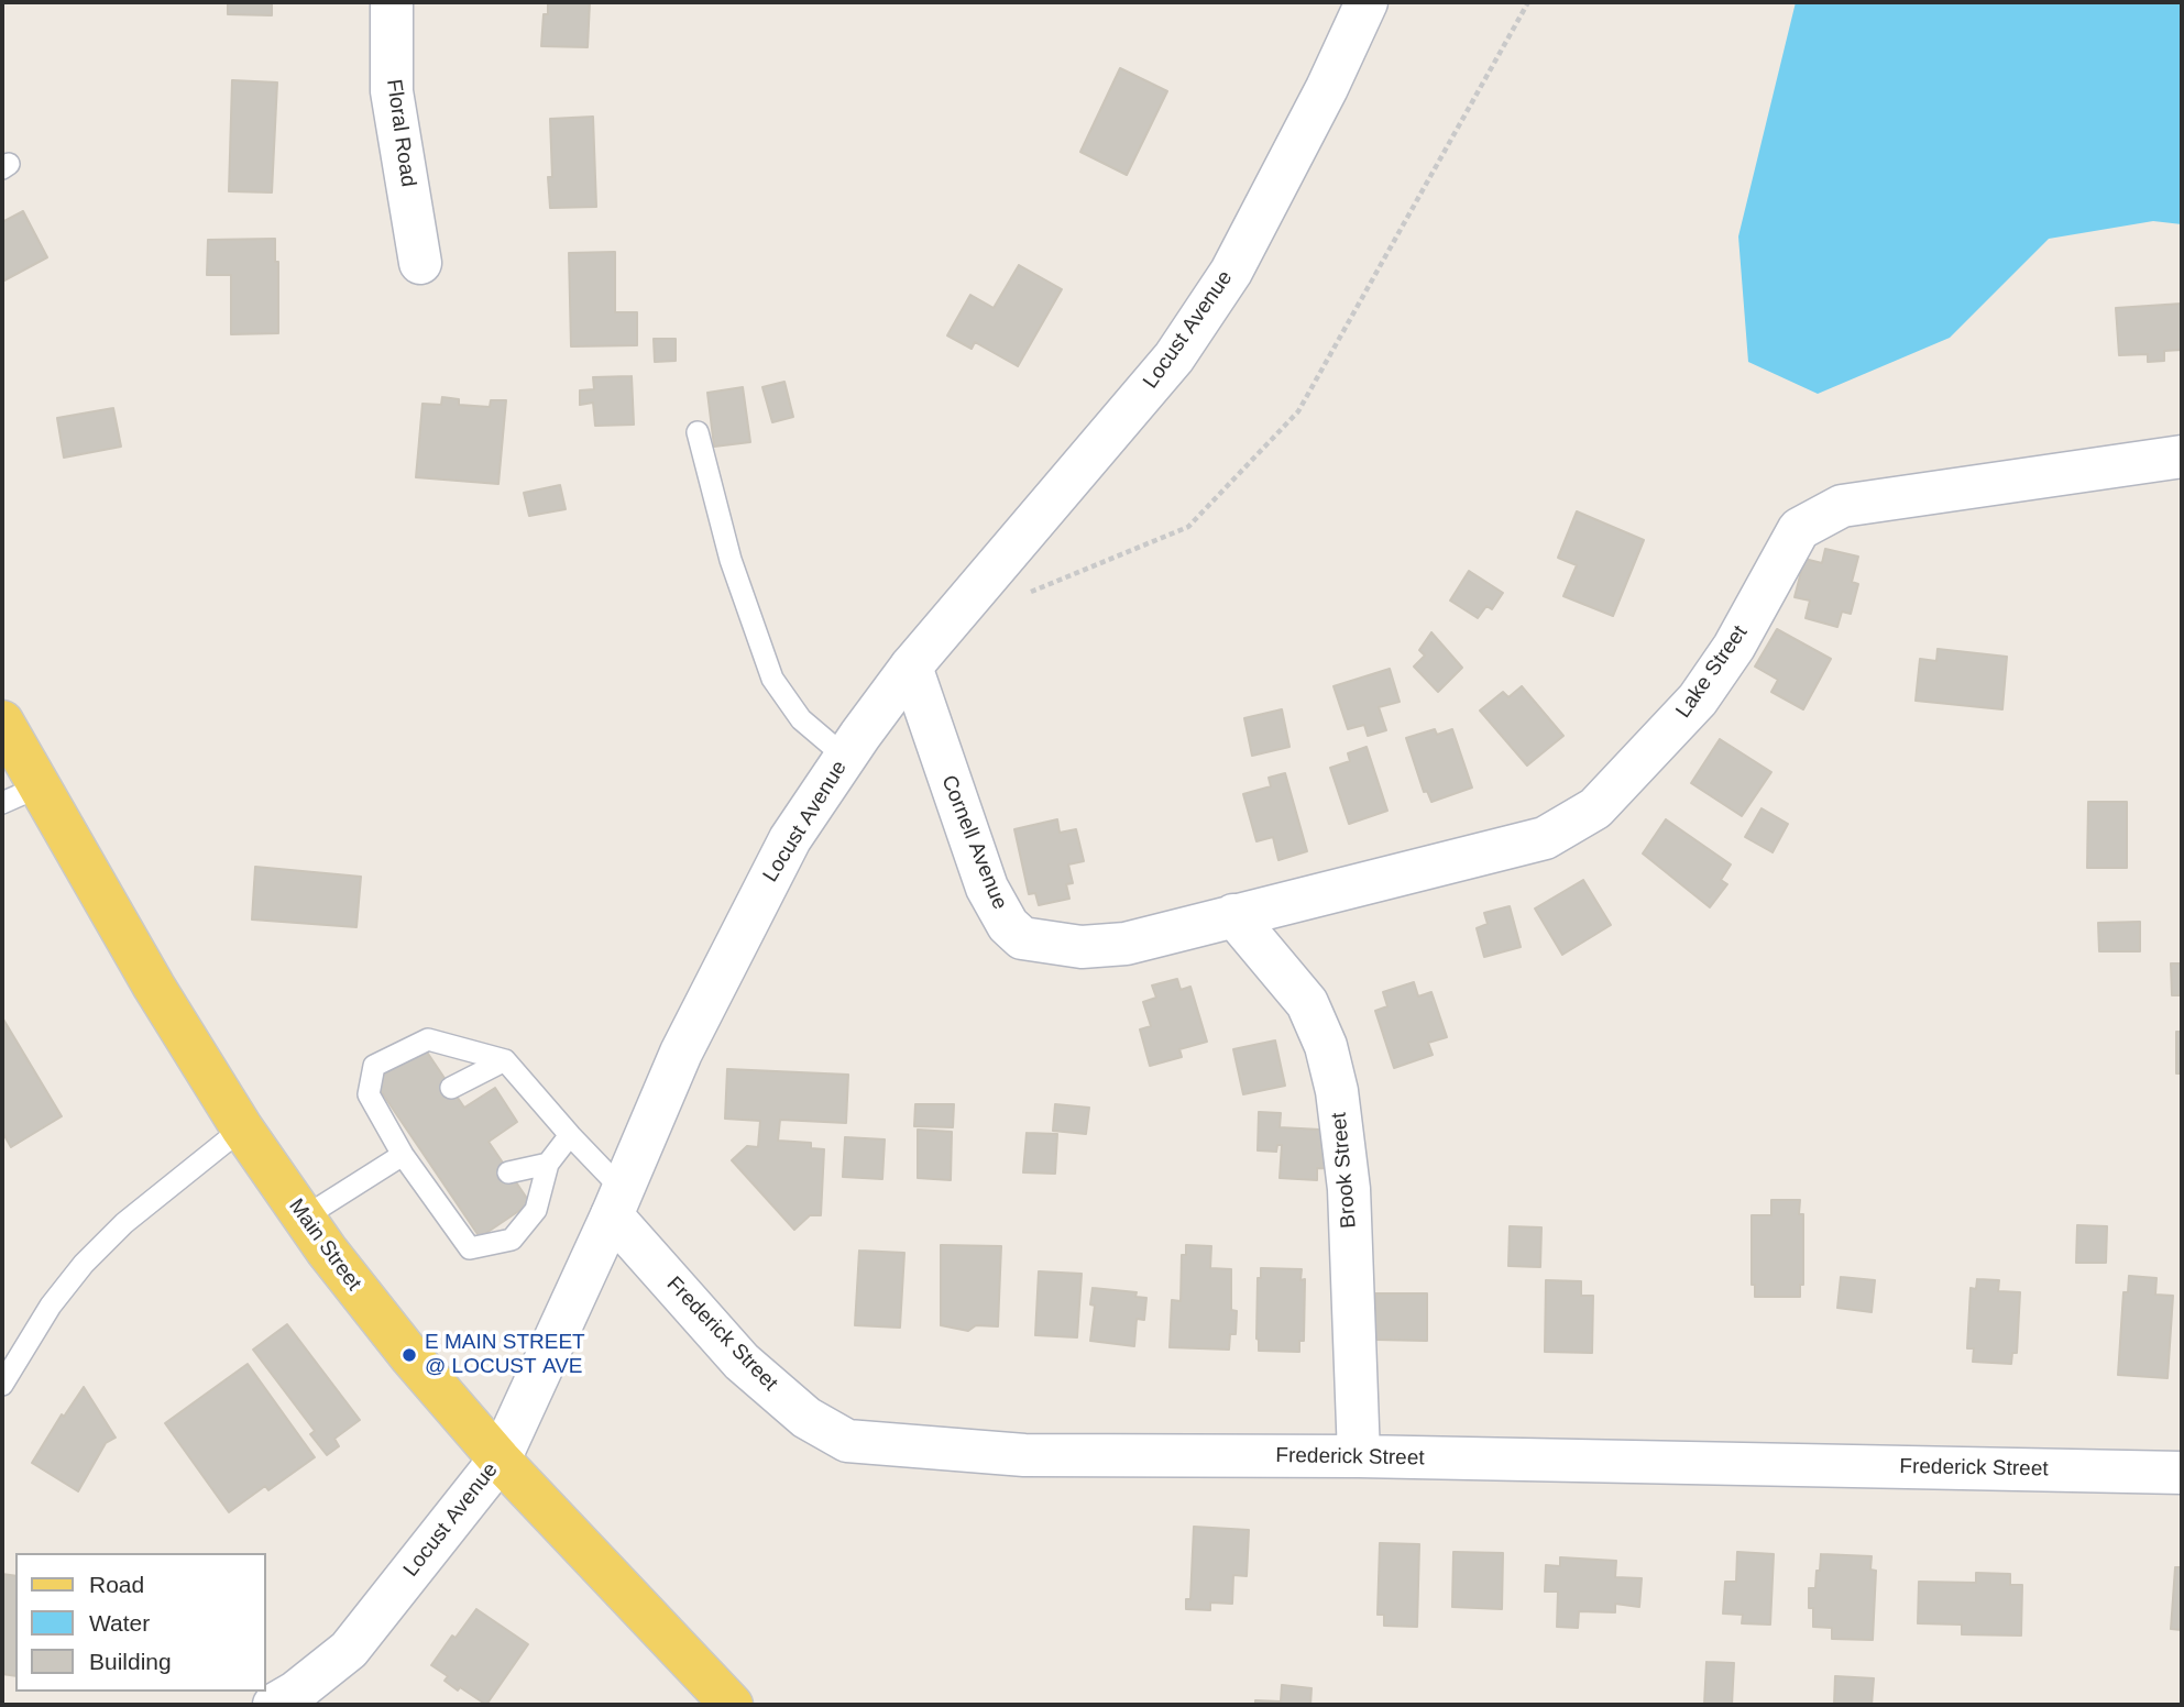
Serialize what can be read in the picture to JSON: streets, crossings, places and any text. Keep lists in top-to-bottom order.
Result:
{
  "streets": {
    "main road": ["Main Street"],
    "street": [
      "Floral Road",
      "Locust Avenue",
      "Lake Street",
      "Cornell Avenue",
      "Brook Street",
      "Frederick Street"
    ]
  },
  "crossings": [
    ["Locust Avenue", "Cornell Avenue"],
    ["Locust Avenue", "Main Street"],
    ["Locust Avenue", "Frederick Street"],
    ["Lake Street", "Cornell Avenue"],
    ["Lake Street", "Brook Street"],
    ["Cornell Avenue", "Brook Street"],
    ["Brook Street", "Frederick Street"]
  ],
  "places": ["E MAIN STREET @ LOCUST AVE"],
  "legend": ["Road", "Water", "Building"]
}
